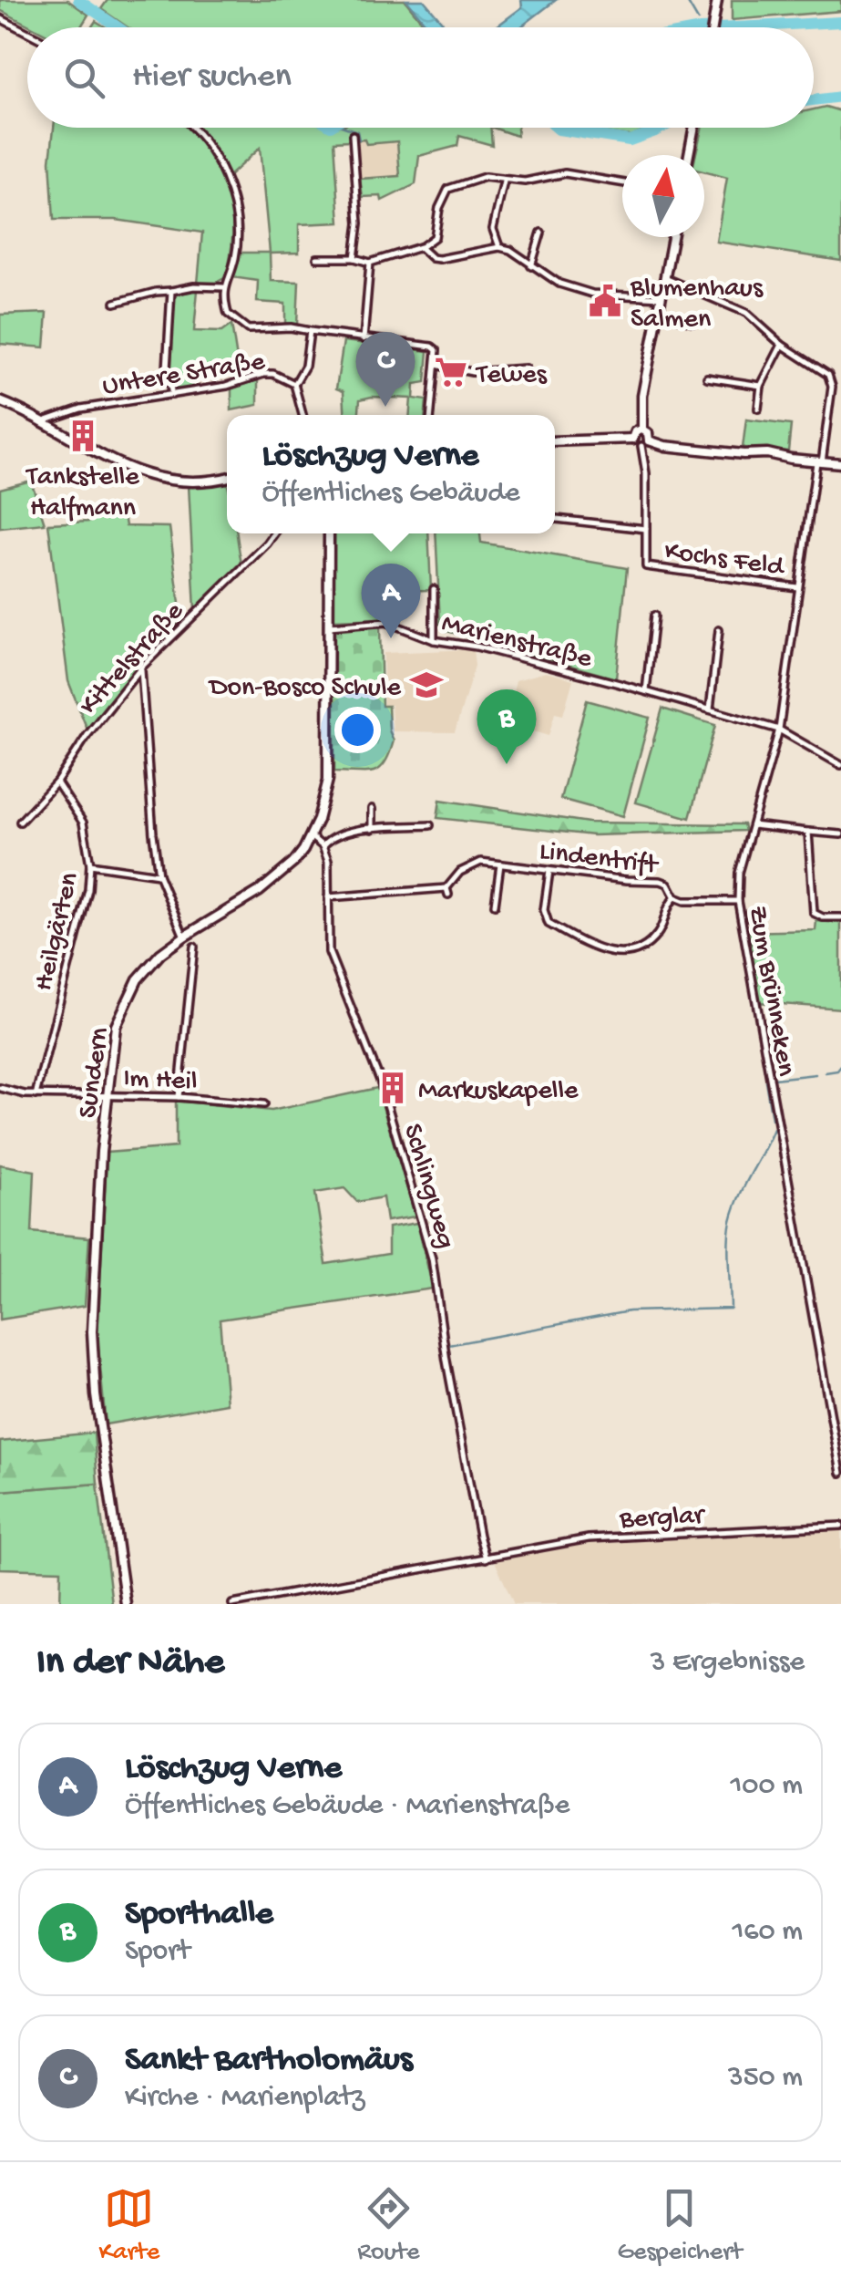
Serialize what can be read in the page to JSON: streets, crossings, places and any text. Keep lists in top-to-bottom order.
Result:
{
  "streets": {
    "street": [
      "Untere Straße",
      "Kochs Feld",
      "Marienstraße",
      "Kittelstraße",
      "Lindentrift",
      "Heilgärten",
      "Zum Brünneken",
      "Sundern",
      "Im Heil",
      "Schlingweg",
      "Berglar"
    ]
  },
  "crossings": [
    ["Kochs Feld", "Zum Brünneken"],
    ["Marienstraße", "Zum Brünneken"],
    ["Marienstraße", "Sundern"],
    ["Kittelstraße", "Heilgärten"],
    ["Lindentrift", "Zum Brünneken"],
    ["Lindentrift", "Schlingweg"],
    ["Heilgärten", "Im Heil"],
    ["Sundern", "Im Heil"],
    ["Schlingweg", "Berglar"]
  ],
  "places": {
    "public building": ["Blumenhaus Salmen"],
    "supermarket": ["Tewes"],
    "building": ["Tankstelle Halfmann", "Markuskapelle"],
    "school or university": ["Don-Bosco Schule"]
  },
  "north": "top",
  "page": {
    "search": "Hier suchen",
    "pins": ["C", "A", "B"],
    "popup": ["Löschzug Verne", "Öffentliches Gebäude"],
    "heading": ["In der Nähe", "3 Ergebnisse"],
    "list": [
      {
        "mark": "A",
        "name": "Löschzug Verne",
        "note": "Öffentliches Gebäude · Marienstraße",
        "value": "100 m"
      },
      {
        "mark": "B",
        "name": "Sporthalle",
        "note": "Sport",
        "value": "160 m"
      },
      {
        "mark": "C",
        "name": "Sankt Bartholomäus",
        "note": "Kirche · Marienplatz",
        "value": "350 m"
      }
    ],
    "nav": ["Karte", "Route", "Gespeichert"]
  }
}
